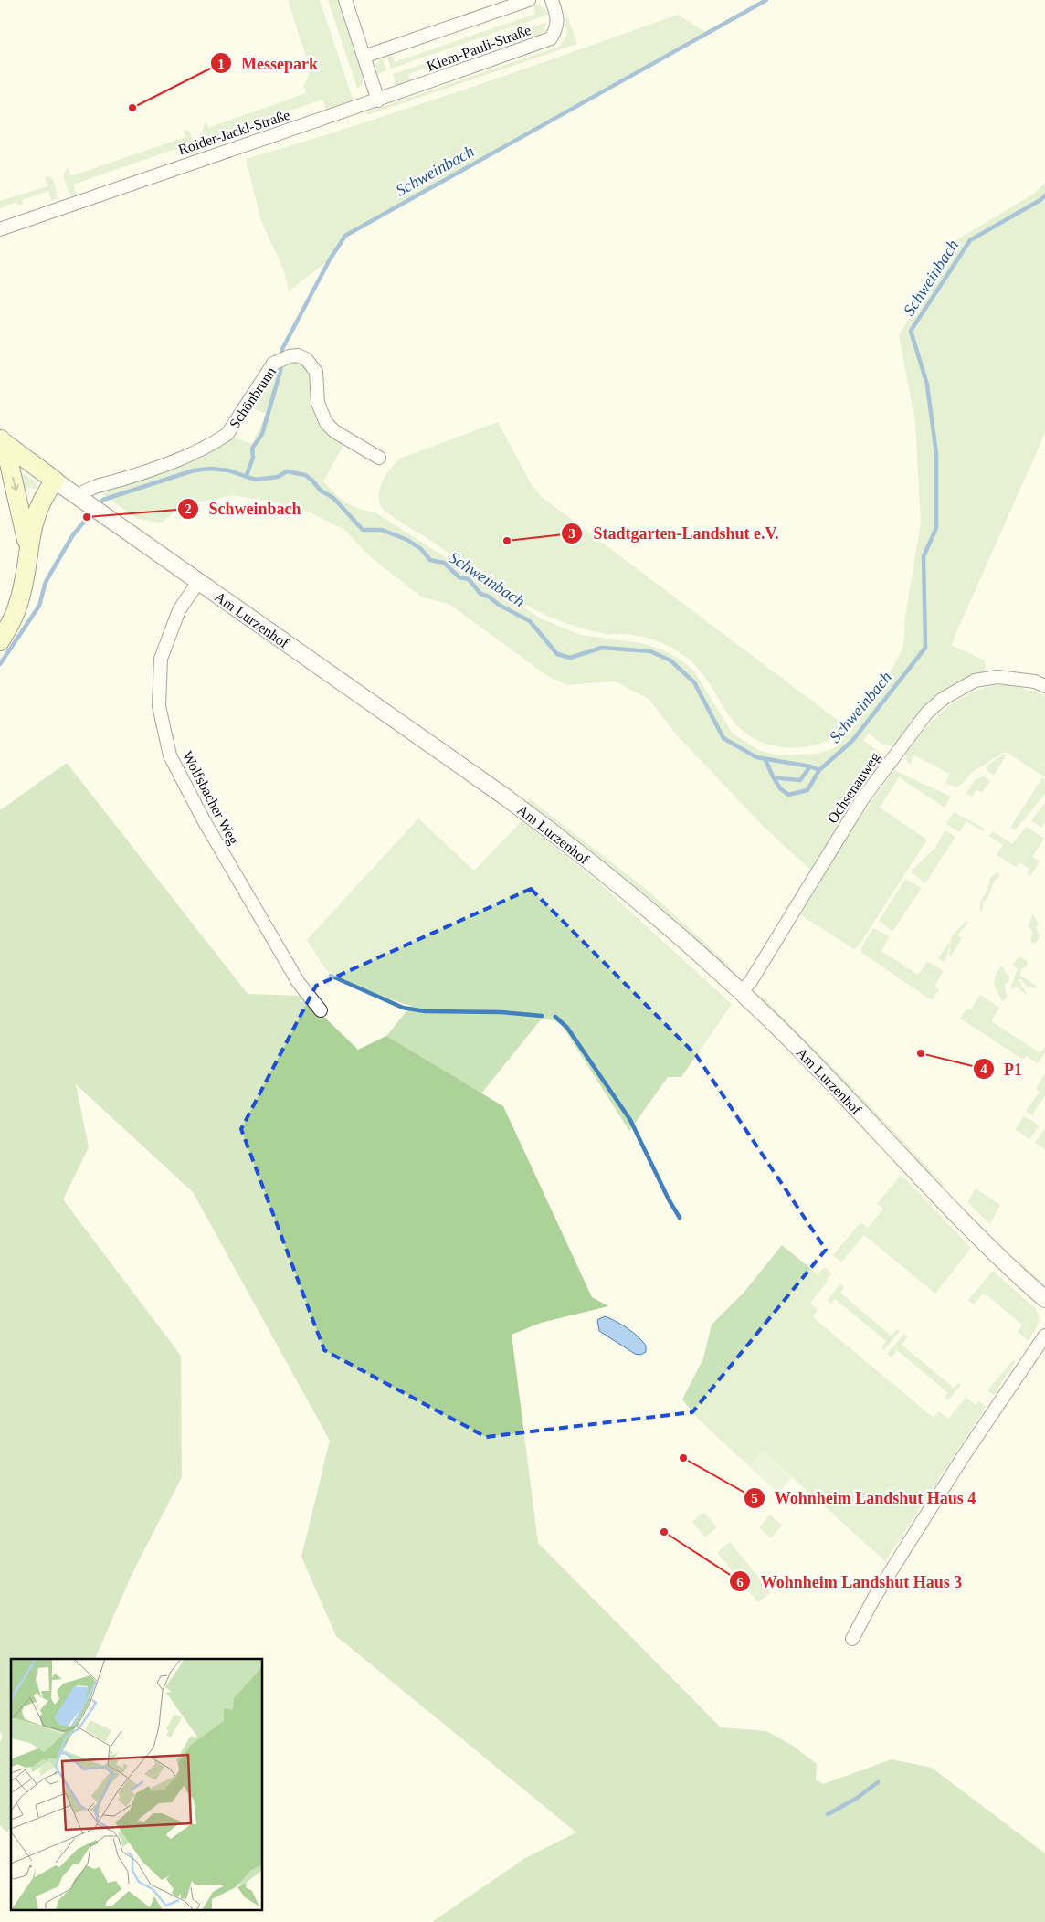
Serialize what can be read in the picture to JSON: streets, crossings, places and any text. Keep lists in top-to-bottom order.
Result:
{
  "streets": {
    "main road": ["Am Lurzenhof"],
    "street": [
      "Kiem-Pauli-Straße",
      "Roider-Jackl-Straße",
      "Schönbrunn",
      "Ochsenauweg",
      "Wolfsbacher Weg"
    ]
  },
  "crossings": [
    ["Kiem-Pauli-Straße", "Roider-Jackl-Straße"],
    ["Schönbrunn", "Am Lurzenhof"],
    ["Am Lurzenhof", "Ochsenauweg"],
    ["Am Lurzenhof", "Wolfsbacher Weg"]
  ],
  "water": ["Schweinbach"],
  "places": [
    "Messepark",
    "Schweinbach",
    "Stadtgarten-Landshut e.V.",
    "P1",
    "Wohnheim Landshut Haus 4",
    "Wohnheim Landshut Haus 3"
  ]
}
